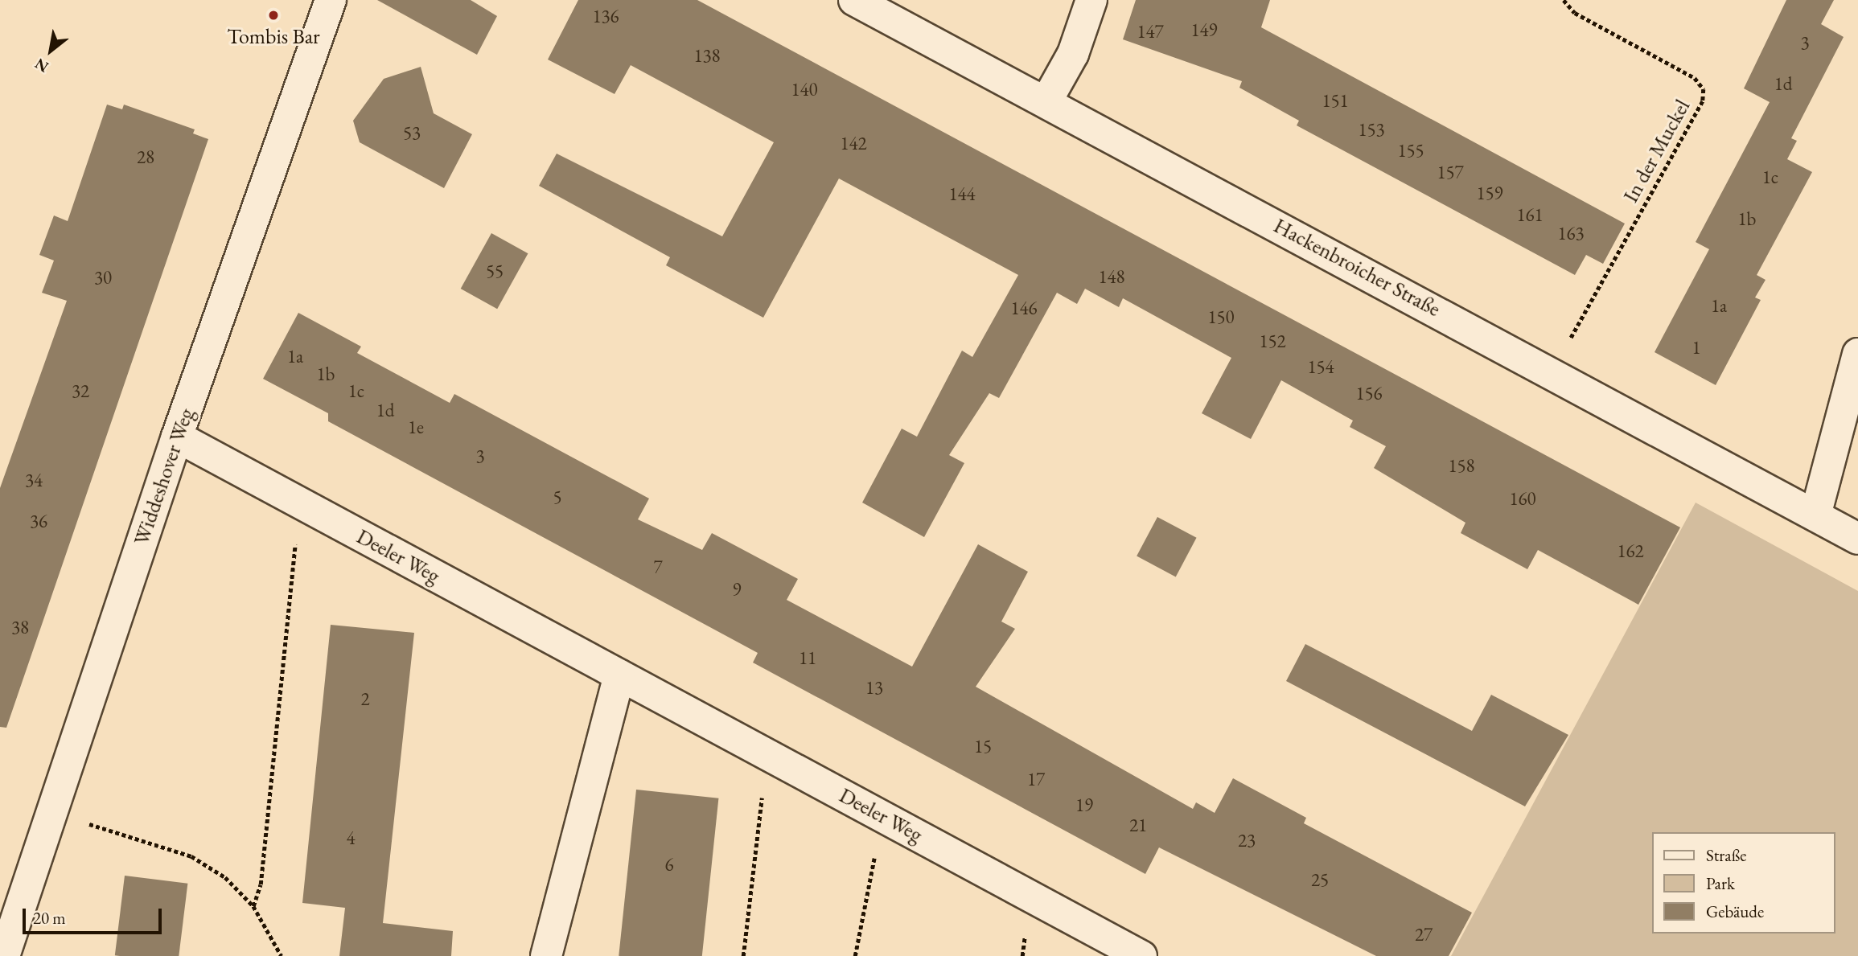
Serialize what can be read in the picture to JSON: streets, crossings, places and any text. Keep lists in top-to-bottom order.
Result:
{
  "streets": {
    "street": ["Hackenbroicher Straße", "Widdeshover Weg", "Deeler Weg"],
    "path": ["In der Muckel"]
  },
  "crossings": [
    ["In der Muckel", "Hackenbroicher Straße"],
    ["Widdeshover Weg", "Deeler Weg"]
  ],
  "places": ["Tombis Bar"],
  "house_numbers": [
    "136",
    "149",
    "147",
    "3",
    "138",
    "1d",
    "140",
    "151",
    "153",
    "53",
    "142",
    "155",
    "28",
    "157",
    "1c",
    "159",
    "144",
    "161",
    "1b",
    "163",
    "55",
    "148",
    "30",
    "1a",
    "146",
    "150",
    "152",
    "1",
    "1a",
    "154",
    "1b",
    "32",
    "1c",
    "156",
    "1d",
    "1e",
    "3",
    "158",
    "34",
    "5",
    "160",
    "36",
    "162",
    "7",
    "9",
    "38",
    "11",
    "13",
    "2",
    "15",
    "17",
    "19",
    "21",
    "4",
    "23",
    "6",
    "25",
    "27"
  ],
  "legend": ["Straße", "Park", "Gebäude"],
  "scale_bar": "20 m",
  "north": "bottom left"
}
